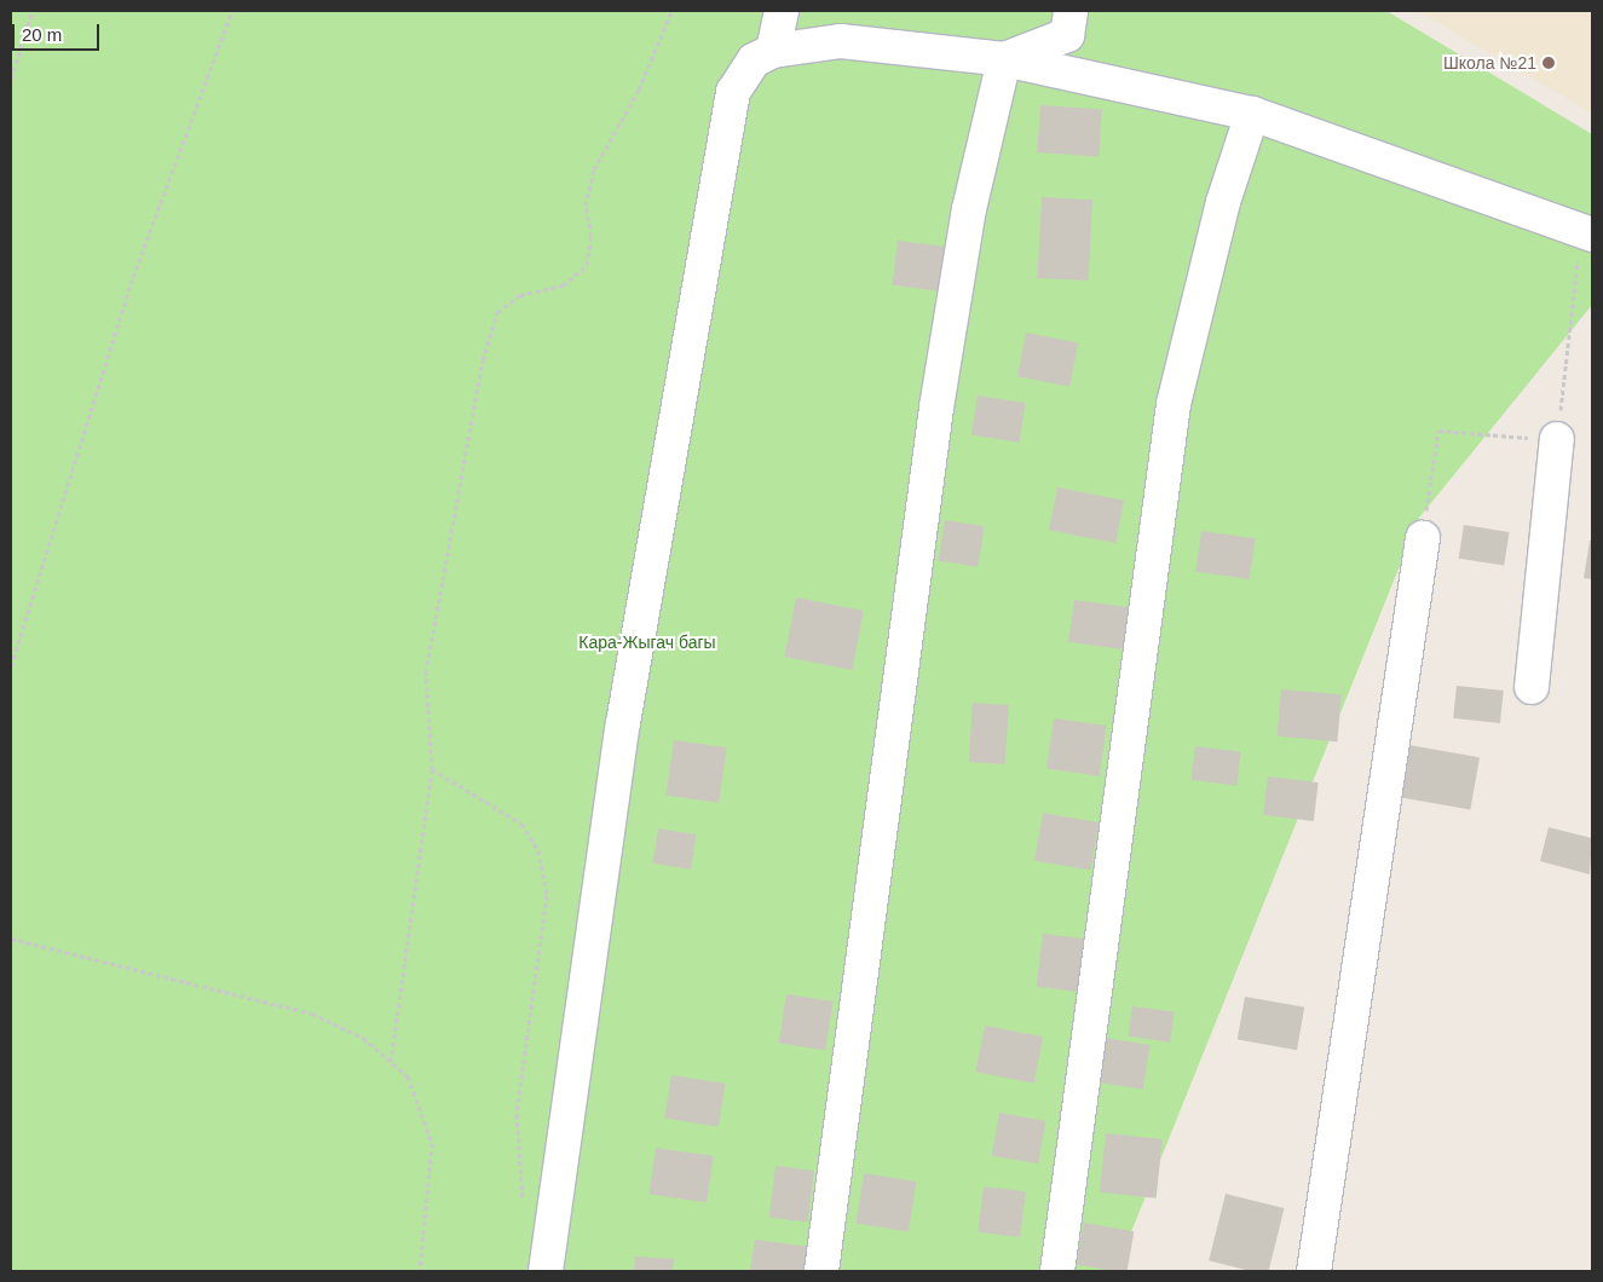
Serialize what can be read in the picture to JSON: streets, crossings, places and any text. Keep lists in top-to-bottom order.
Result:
{
  "parks": ["Кара-Жыгач багы"],
  "places": ["Школа №21"],
  "scale_bar": "20 m"
}
